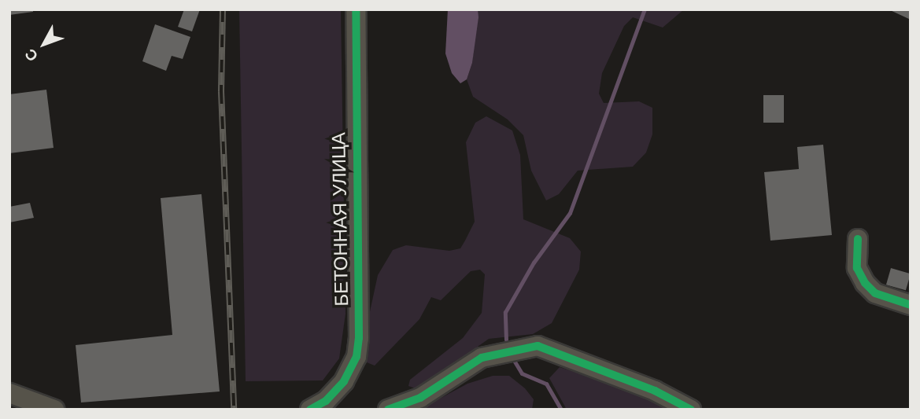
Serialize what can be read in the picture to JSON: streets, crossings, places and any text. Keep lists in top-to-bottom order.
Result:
{
  "streets": {
    "street": ["БЕТОННАЯ УЛИЦА"]
  },
  "north": "bottom left"
}
